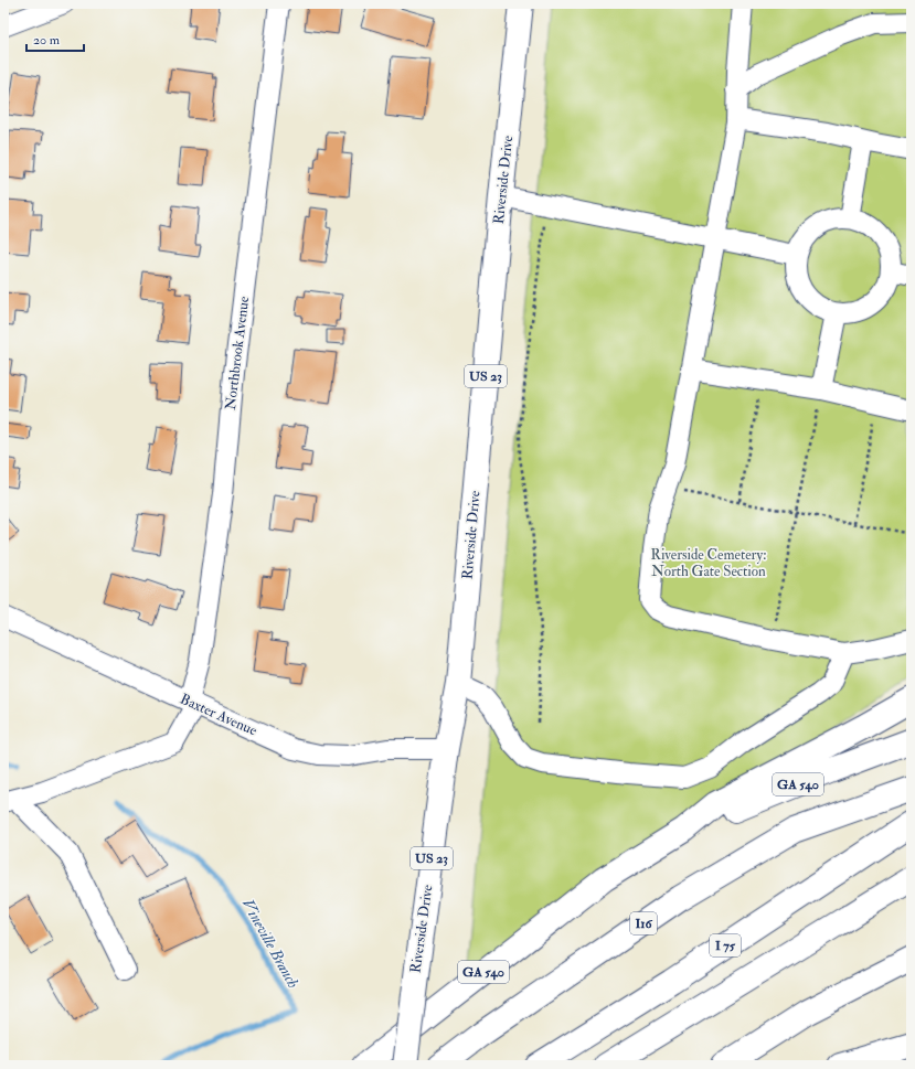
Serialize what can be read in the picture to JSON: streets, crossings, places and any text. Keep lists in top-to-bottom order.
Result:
{
  "streets": {
    "main road": [
      "Riverside Drive",
      "US 23",
      "GA 540",
      "I16",
      "I 75"
    ],
    "street": ["Northbrook Avenue", "Baxter Avenue"]
  },
  "crossings": [
    ["Riverside Drive", "Baxter Avenue"],
    ["Northbrook Avenue", "Baxter Avenue"]
  ],
  "water": ["Vineville Branch"],
  "parks": ["Riverside Cemetery: North Gate Section"],
  "scale_bar": "20 m"
}
